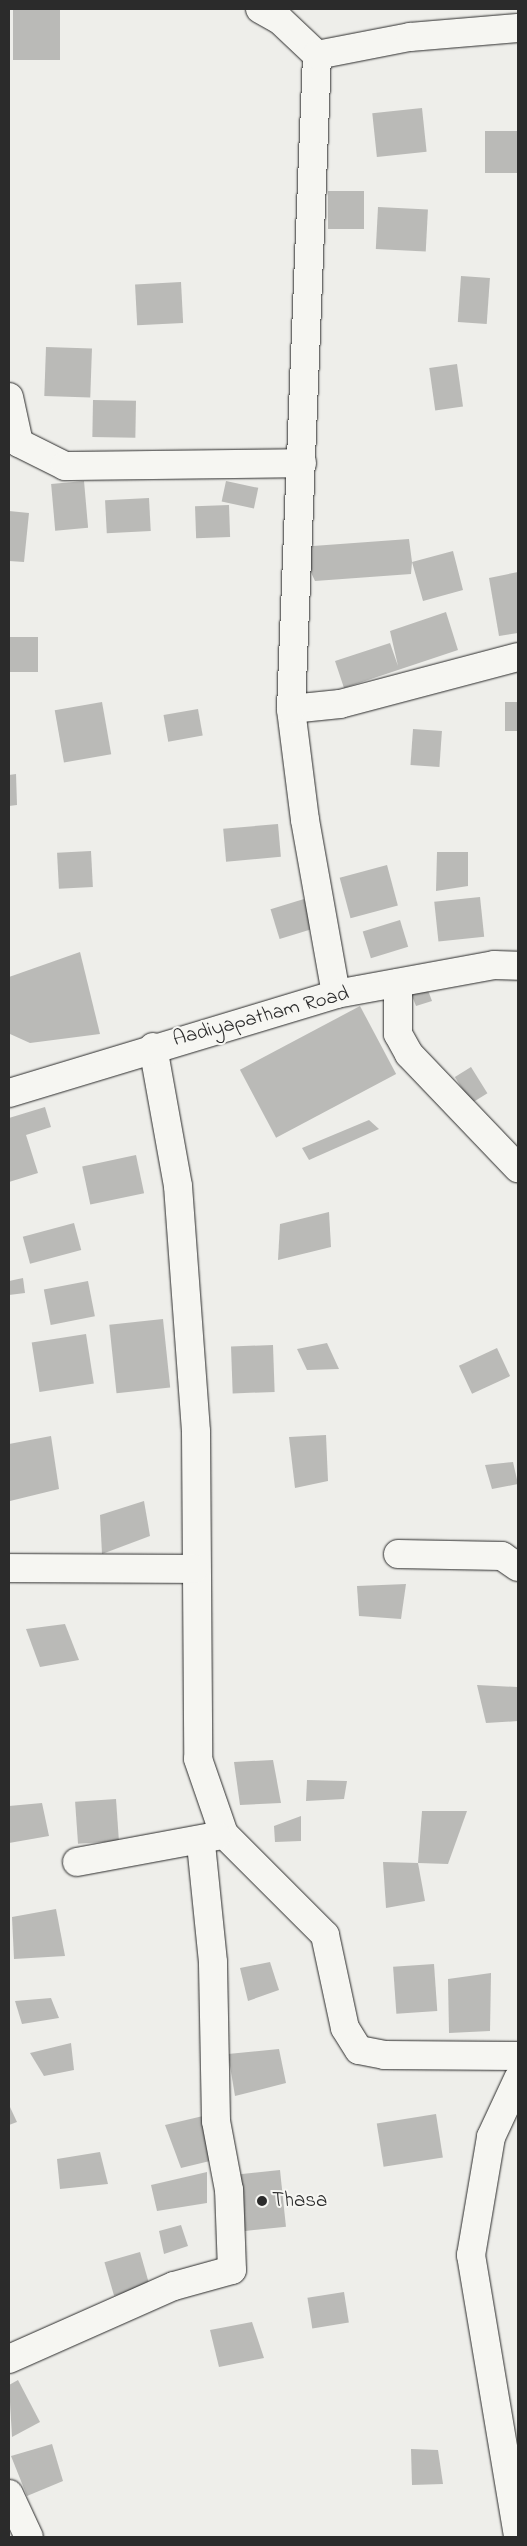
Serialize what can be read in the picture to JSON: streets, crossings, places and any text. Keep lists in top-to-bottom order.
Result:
{
  "streets": {
    "street": ["Aadiyapatham Road"]
  },
  "places": ["Thasa"]
}
